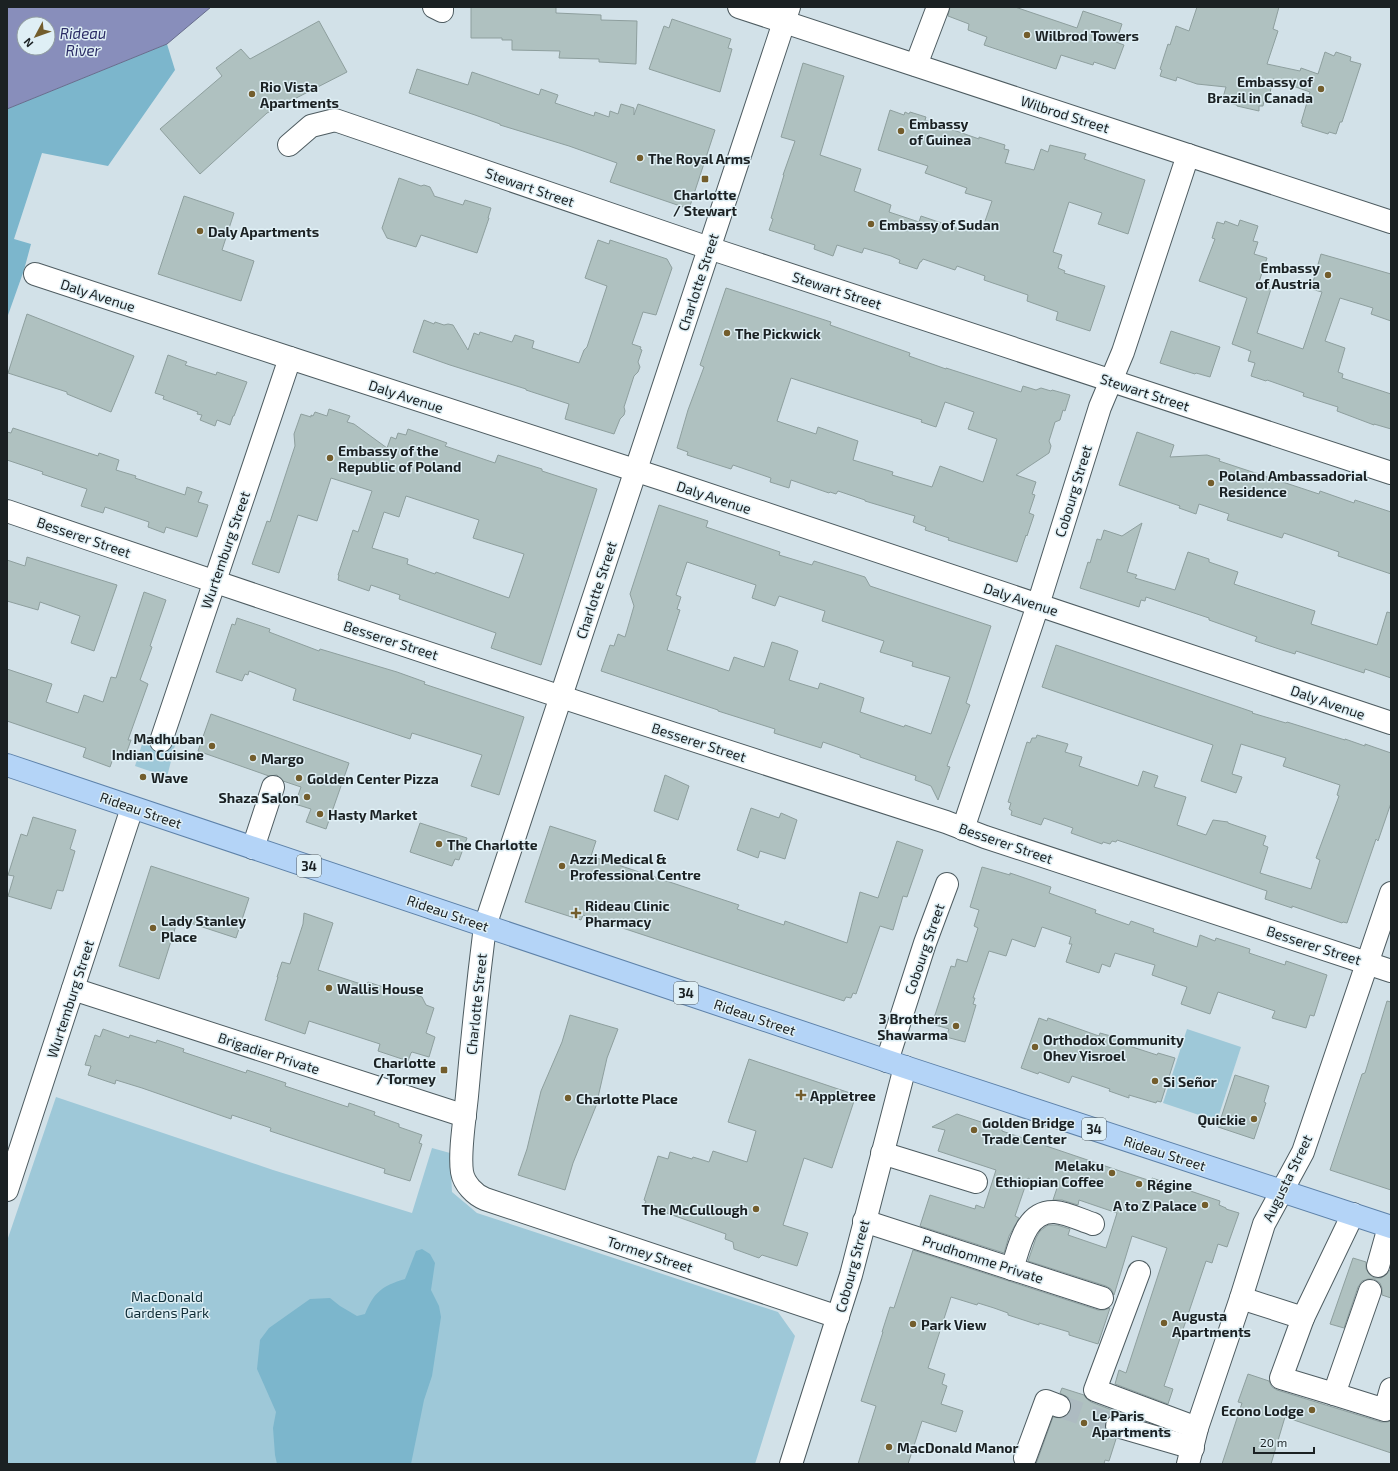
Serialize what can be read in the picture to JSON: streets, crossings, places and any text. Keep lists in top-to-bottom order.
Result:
{
  "streets": {
    "main road": ["Rideau Street", "34"],
    "street": [
      "Wilbrod Street",
      "Stewart Street",
      "Charlotte Street",
      "Daly Avenue",
      "Cobourg Street",
      "Besserer Street",
      "Wurtemburg Street",
      "Brigadier Private",
      "Augusta Street",
      "Tormey Street",
      "Prudhomme Private"
    ]
  },
  "crossings": [
    ["Wilbrod Street", "Charlotte Street"],
    ["Wilbrod Street", "Cobourg Street"],
    ["Stewart Street", "Charlotte Street"],
    ["Stewart Street", "Cobourg Street"],
    ["Charlotte Street", "Daly Avenue"],
    ["Charlotte Street", "Besserer Street"],
    ["Charlotte Street", "Rideau Street"],
    ["Charlotte Street", "Brigadier Private"],
    ["Charlotte Street", "Tormey Street"],
    ["Daly Avenue", "Cobourg Street"],
    ["Daly Avenue", "Wurtemburg Street"],
    ["Cobourg Street", "Besserer Street"],
    ["Cobourg Street", "Rideau Street"],
    ["Cobourg Street", "Tormey Street"],
    ["Cobourg Street", "Prudhomme Private"],
    ["Besserer Street", "Wurtemburg Street"],
    ["Besserer Street", "Augusta Street"],
    ["Wurtemburg Street", "Rideau Street"],
    ["Wurtemburg Street", "Brigadier Private"],
    ["Rideau Street", "Augusta Street"]
  ],
  "water": ["Rideau River"],
  "parks": ["MacDonald Gardens Park"],
  "places": {
    "other": [
      "Wilbrod Towers",
      "Embassy of Brazil in Canada",
      "Rio Vista Apartments",
      "Embassy of Guinea",
      "The Royal Arms",
      "Embassy of Sudan",
      "Daly Apartments",
      "Embassy of Austria",
      "The Pickwick",
      "Embassy of the Republic of Poland",
      "Poland Ambassadorial Residence",
      "Madhuban Indian Cuisine",
      "Margo",
      "Wave",
      "Golden Center Pizza",
      "Shaza Salon",
      "Hasty Market",
      "The Charlotte",
      "Azzi Medical & Professional Centre",
      "Lady Stanley Place",
      "Wallis House",
      "3 Brothers Shawarma",
      "Orthodox Community Ohev Yisroel",
      "Si Señor",
      "Charlotte Place",
      "Quickie",
      "Golden Bridge Trade Center",
      "Melaku Ethiopian Coffee",
      "Régine",
      "A to Z Palace",
      "The McCullough",
      "Augusta Apartments",
      "Park View",
      "Econo Lodge",
      "Le Paris Apartments",
      "MacDonald Manor"
    ],
    "transit": ["Charlotte / Stewart", "Charlotte / Tormey"],
    "health": ["Rideau Clinic Pharmacy", "Appletree"]
  },
  "scale_bar": "20 m",
  "north": "bottom left"
}
